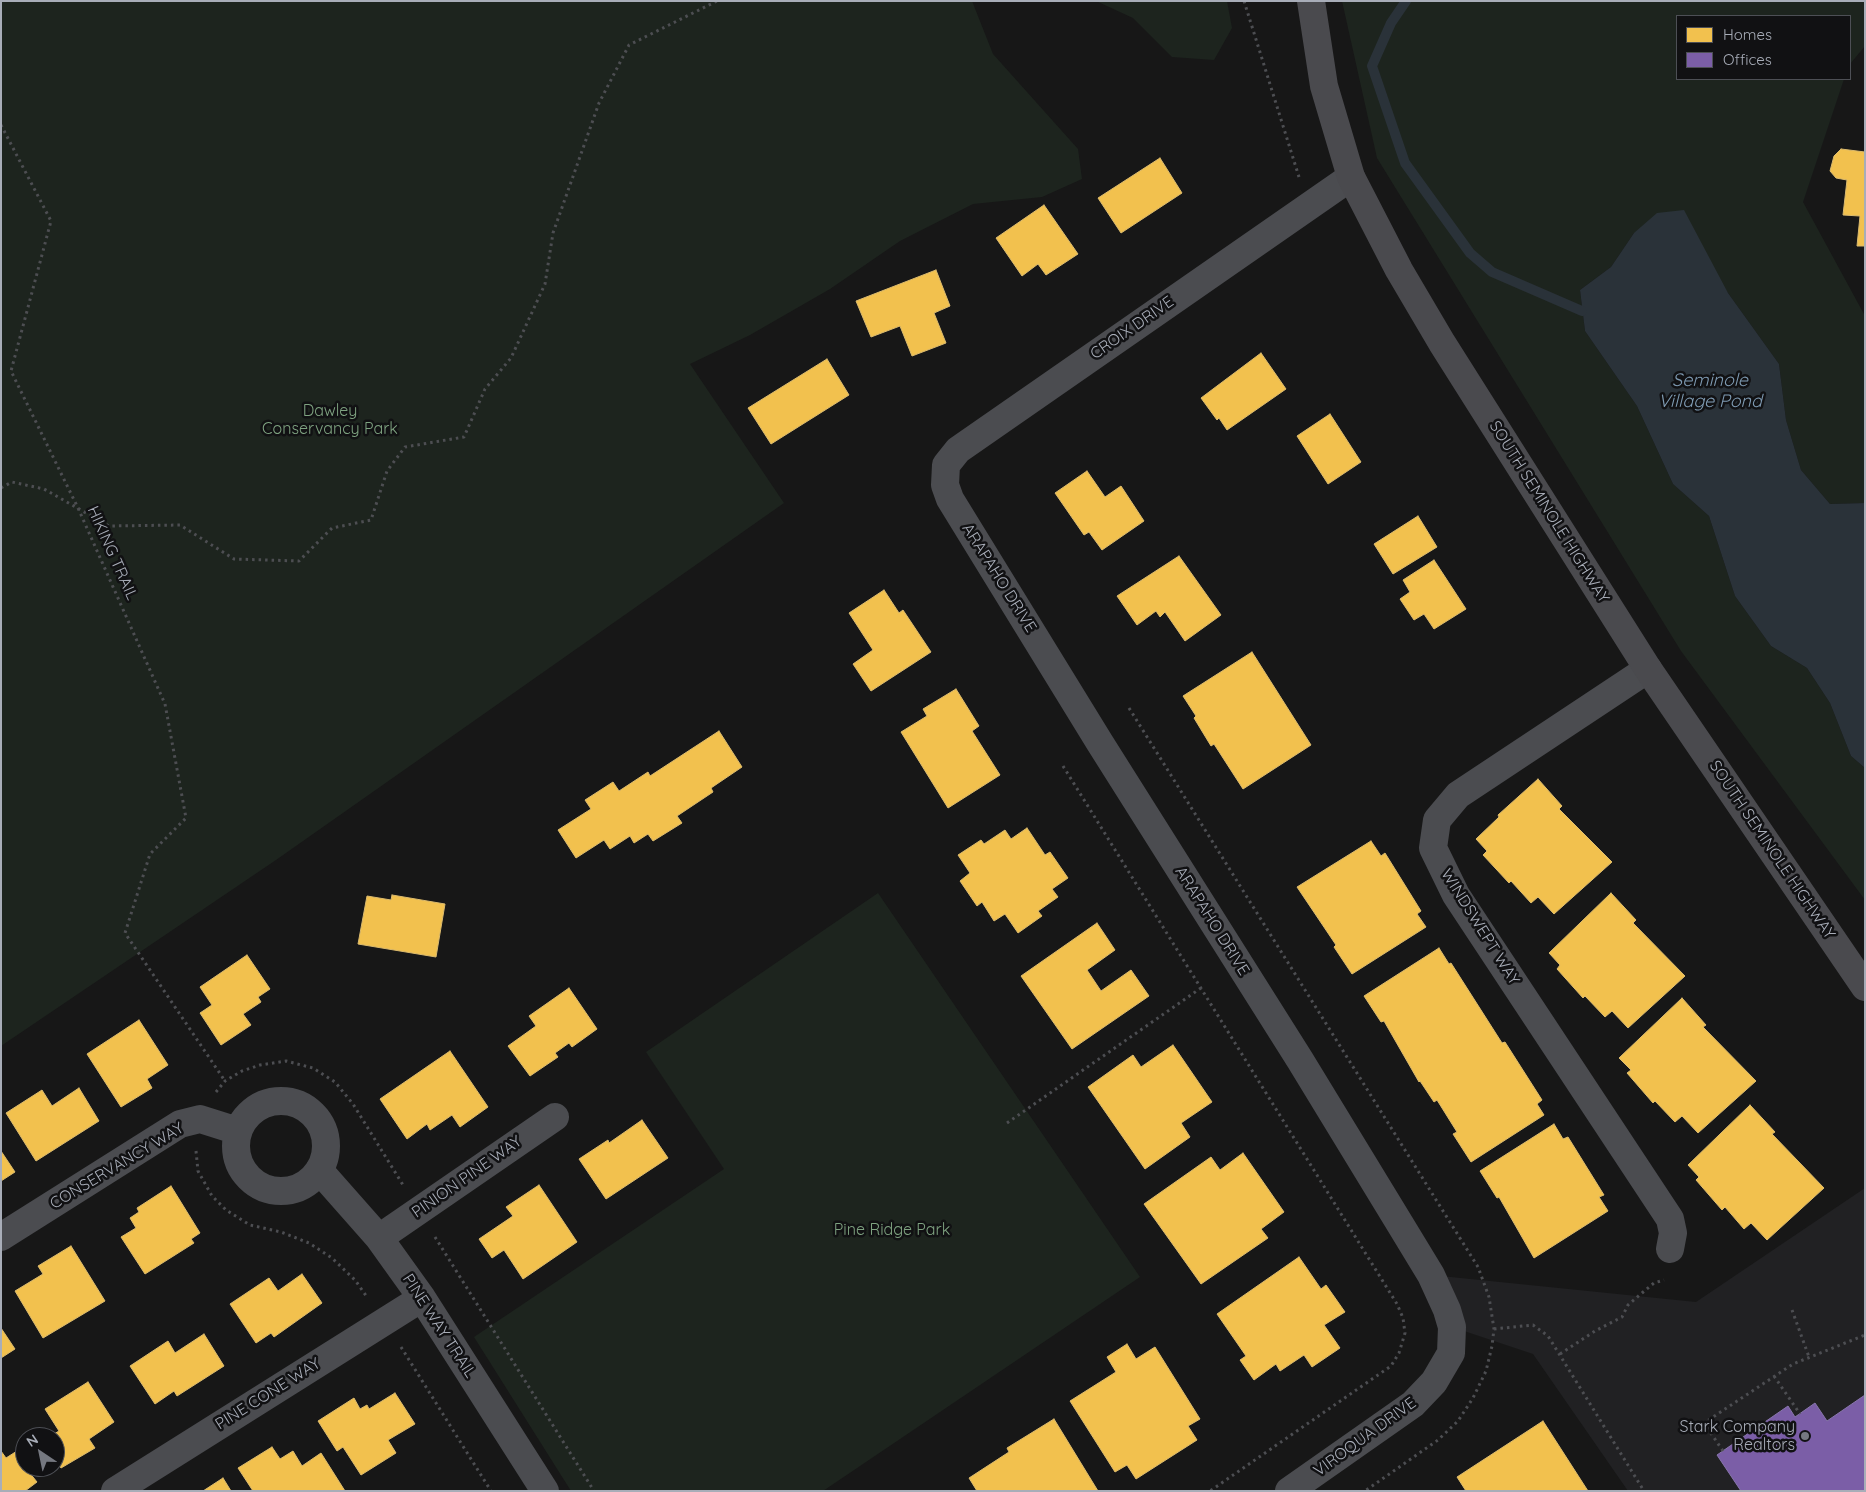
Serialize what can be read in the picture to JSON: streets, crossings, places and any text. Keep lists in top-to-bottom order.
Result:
{
  "streets": {
    "street": [
      "CROIX DRIVE",
      "SOUTH SEMINOLE HIGHWAY",
      "ARAPAHO DRIVE",
      "WINDSWEPT WAY",
      "CONSERVANCY WAY",
      "PINION PINE WAY",
      "PINE WAY TRAIL",
      "PINE CONE WAY",
      "VIROQUA DRIVE"
    ],
    "path": ["HIKING TRAIL"]
  },
  "crossings": [
    ["CROIX DRIVE", "SOUTH SEMINOLE HIGHWAY"],
    ["CROIX DRIVE", "ARAPAHO DRIVE"],
    ["SOUTH SEMINOLE HIGHWAY", "WINDSWEPT WAY"],
    ["ARAPAHO DRIVE", "VIROQUA DRIVE"],
    ["CONSERVANCY WAY", "PINE WAY TRAIL"],
    ["PINION PINE WAY", "PINE WAY TRAIL"],
    ["PINE WAY TRAIL", "PINE CONE WAY"]
  ],
  "water": ["Seminole Village Pond"],
  "parks": ["Dawley Conservancy Park", "Pine Ridge Park"],
  "places": ["Stark Company Realtors"],
  "legend": ["Homes", "Offices"],
  "north": "top left"
}
